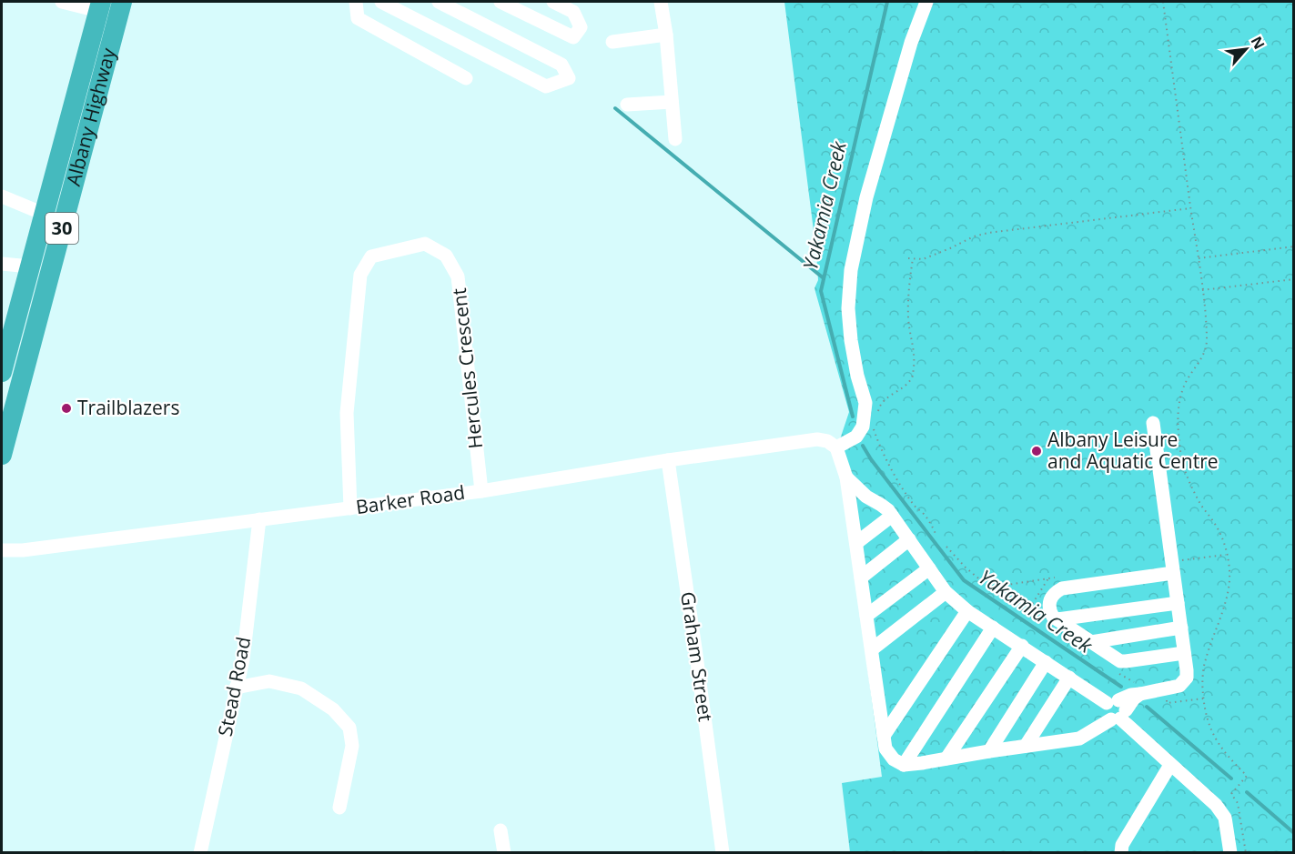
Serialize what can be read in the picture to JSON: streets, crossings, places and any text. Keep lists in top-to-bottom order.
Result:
{
  "streets": {
    "highway": ["Albany Highway", "30"],
    "street": [
      "Hercules Crescent",
      "Barker Road",
      "Graham Street",
      "Stead Road"
    ]
  },
  "crossings": [
    ["Hercules Crescent", "Barker Road"],
    ["Barker Road", "Graham Street"],
    ["Barker Road", "Stead Road"]
  ],
  "water": ["Yakamia Creek"],
  "places": ["Trailblazers", "Albany Leisure and Aquatic Centre"],
  "north": "top right"
}
